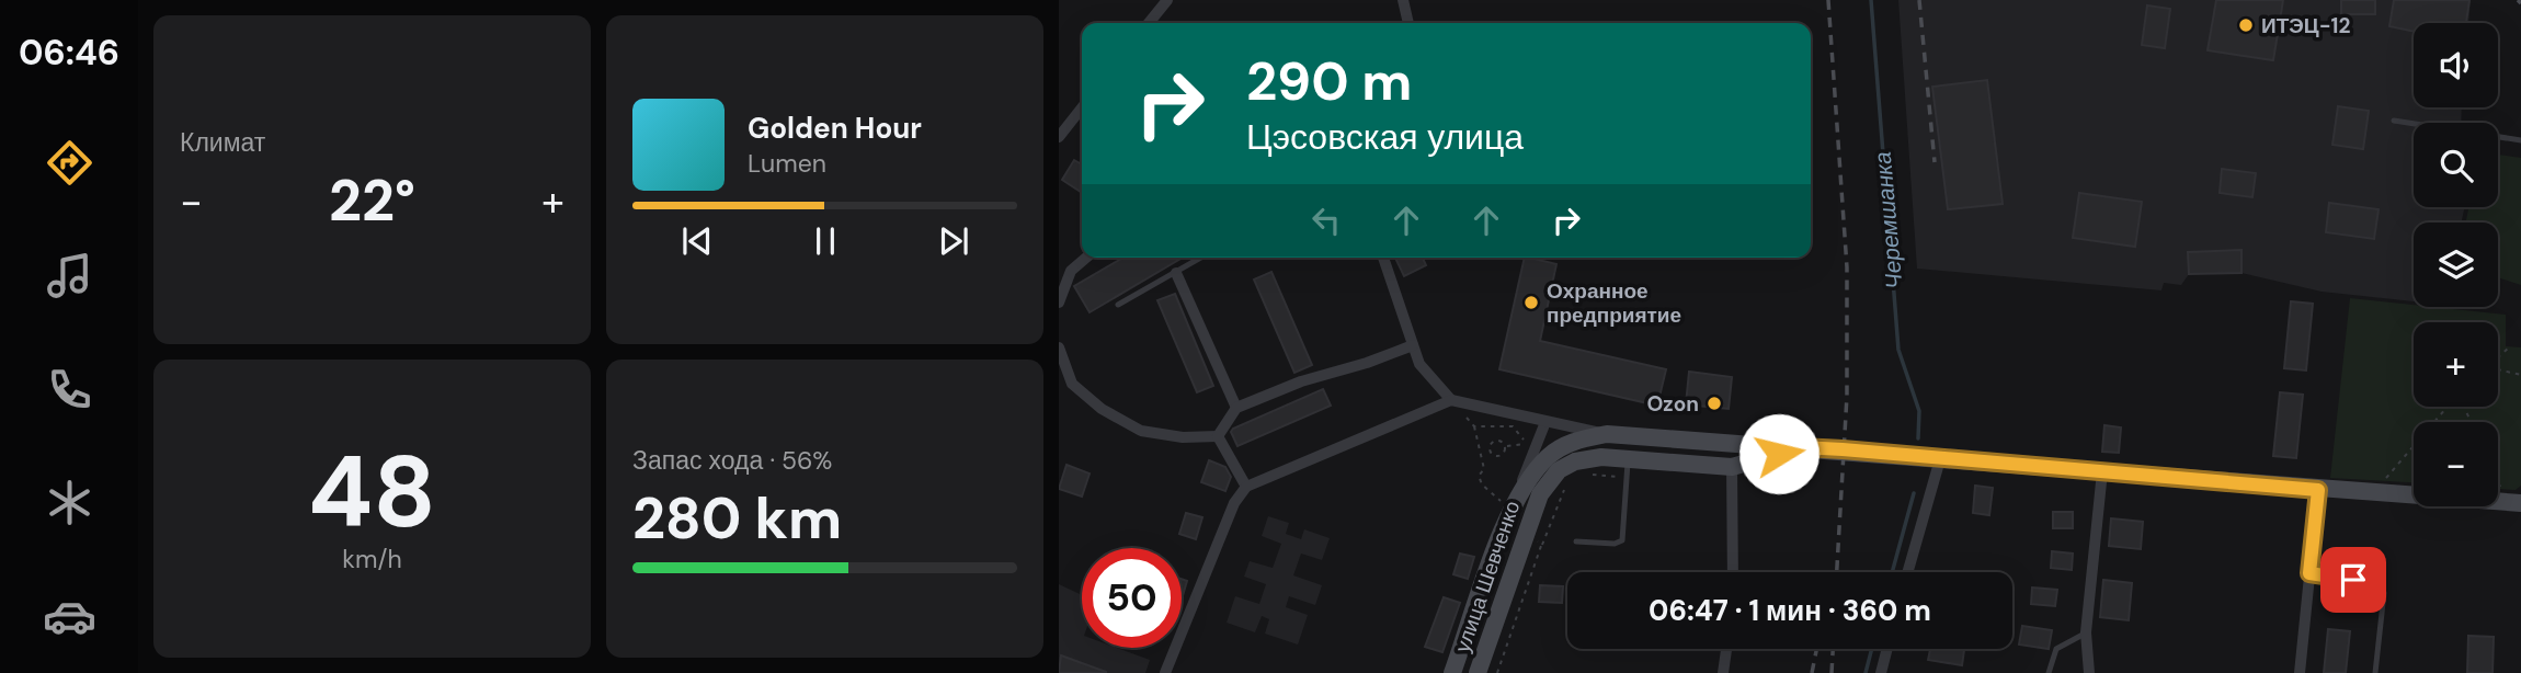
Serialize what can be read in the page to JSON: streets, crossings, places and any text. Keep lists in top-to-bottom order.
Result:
{
  "streets": {
    "main road": ["улица Шевченко"]
  },
  "water": ["Черемшанка"],
  "places": ["ИТЭЦ-12", "Охранное предприятие", "Ozon"],
  "page": {
    "tabs": "06:46",
    "tile": [
      "Климат",
      ["48", "km/h"],
      ["Запас хода · 56%", "280 km"]
    ],
    "map_buttons": ["+", "−"],
    "turn": ["290 m", "Цэсовская улица"],
    "song": ["Golden Hour", "Lumen"],
    "heat": ["−", "22°", "+"],
    "limit": "50",
    "trip": "06:47 · 1 мин · 360 m"
  }
}
